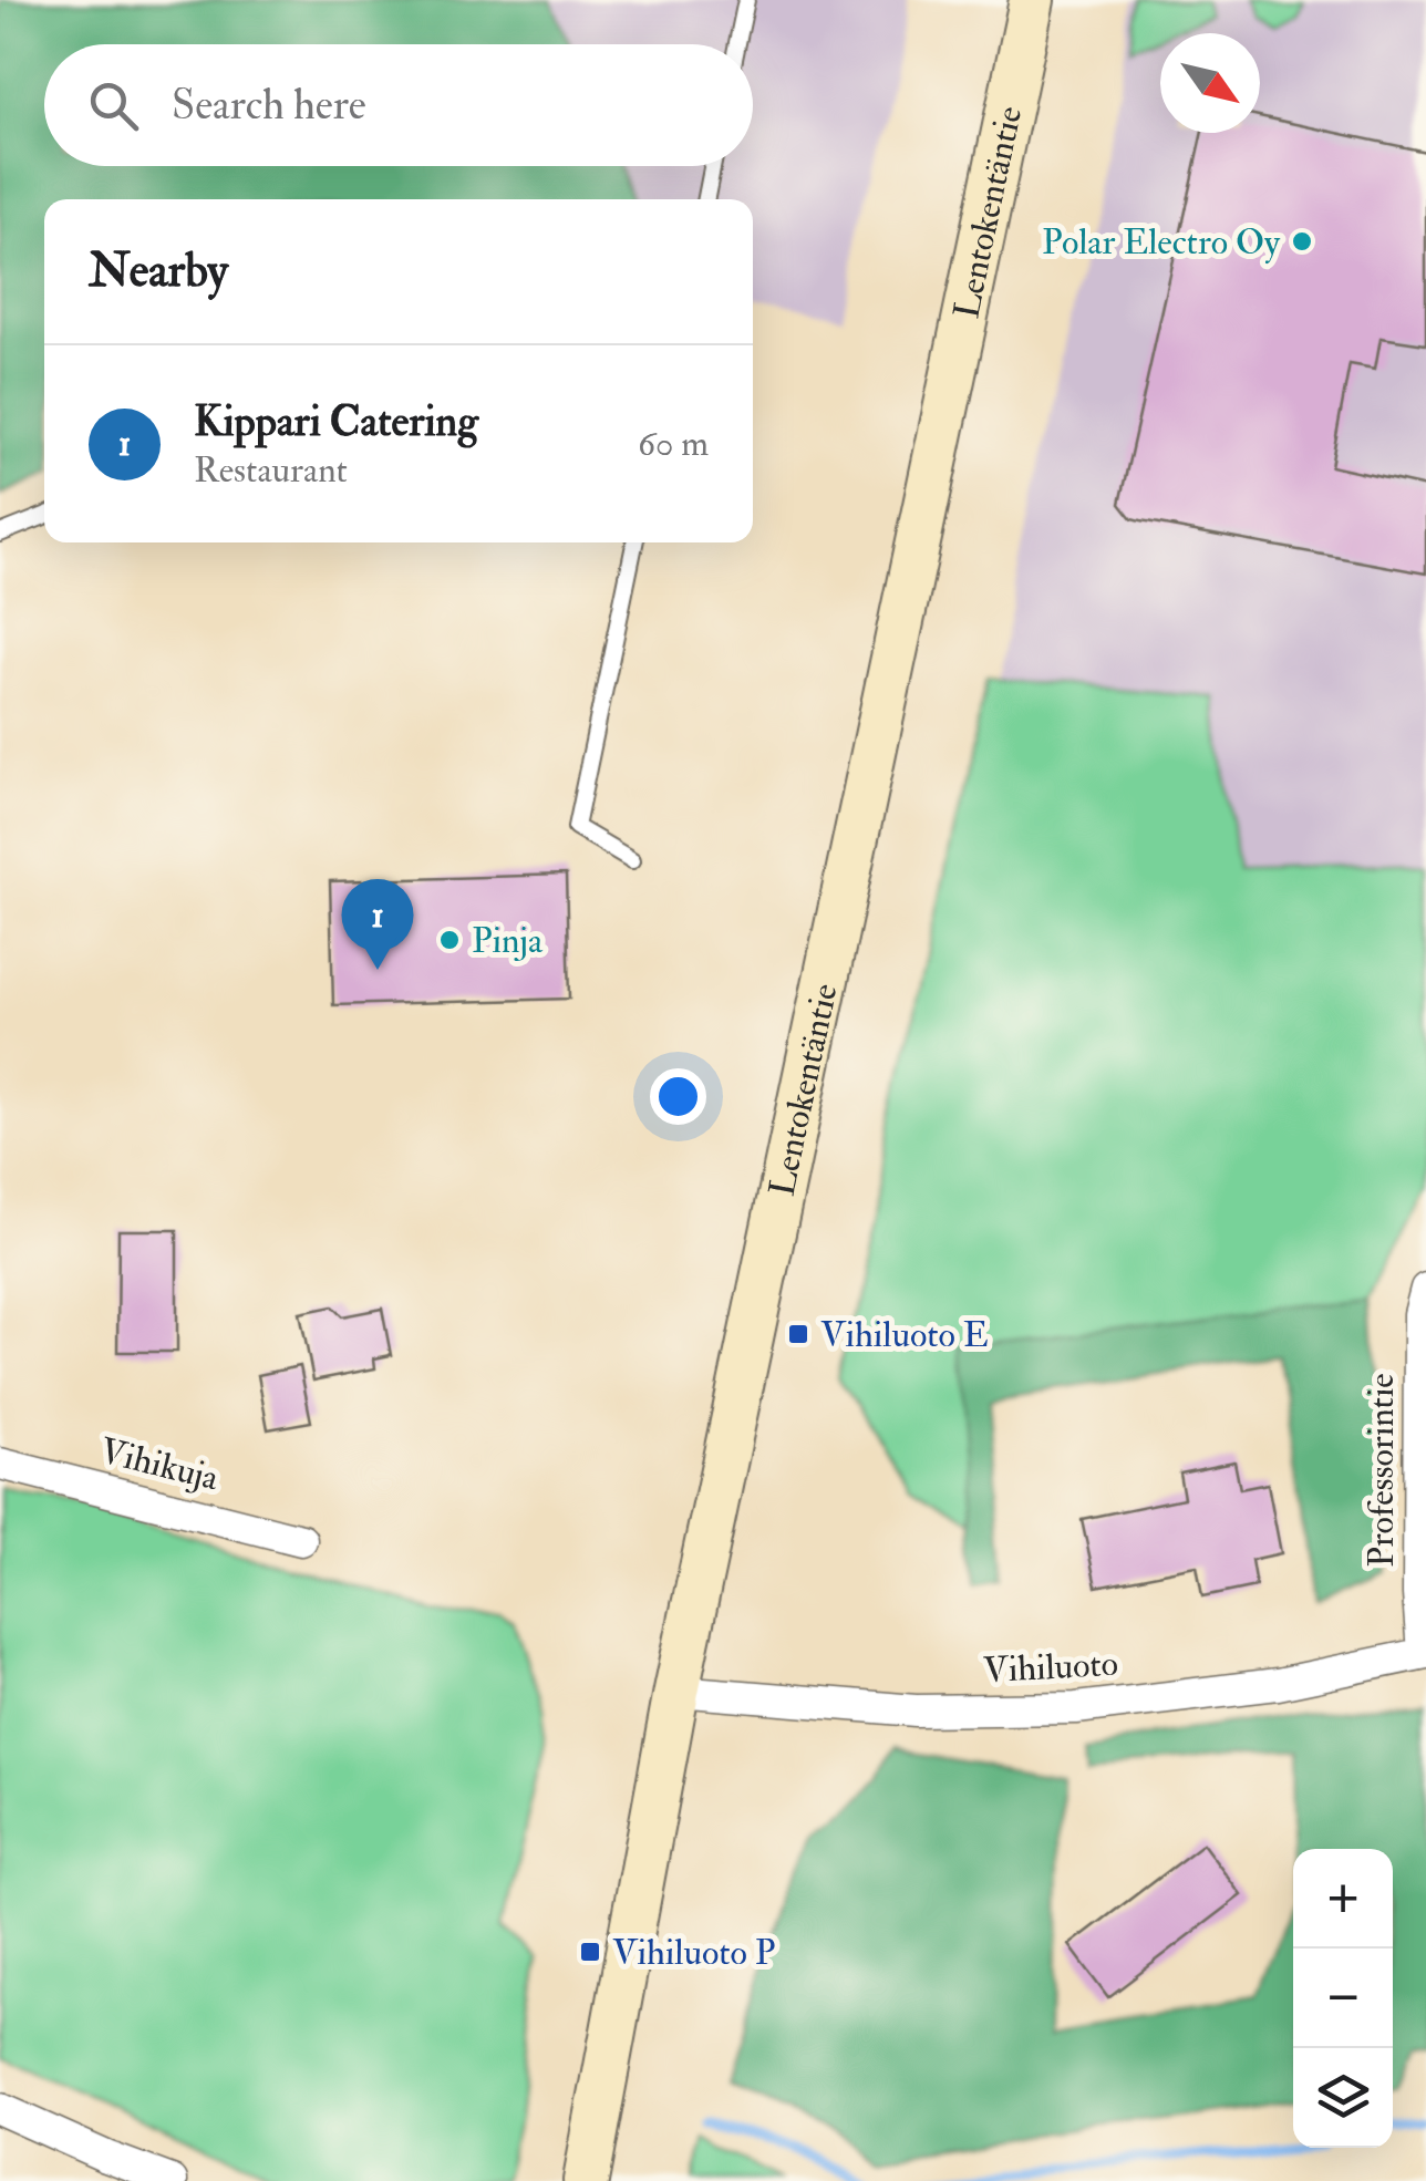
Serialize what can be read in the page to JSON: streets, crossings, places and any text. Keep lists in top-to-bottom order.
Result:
{
  "streets": {
    "main road": ["Lentokentäntie"],
    "street": ["Vihikuja", "Professorintie", "Vihiluoto"]
  },
  "crossings": [
    ["Lentokentäntie", "Vihiluoto"],
    ["Professorintie", "Vihiluoto"]
  ],
  "places": {
    "other": ["Polar Electro Oy", "Pinja"],
    "transit": ["Vihiluoto E", "Vihiluoto P"]
  },
  "north": "bottom right",
  "page": {
    "search": "Search here",
    "heading": "Nearby",
    "list": [
      {
        "mark": "1",
        "name": "Kippari Catering",
        "note": "Restaurant",
        "value": "60 m"
      }
    ],
    "pins": "1",
    "map_buttons": ["+", "−"]
  }
}
